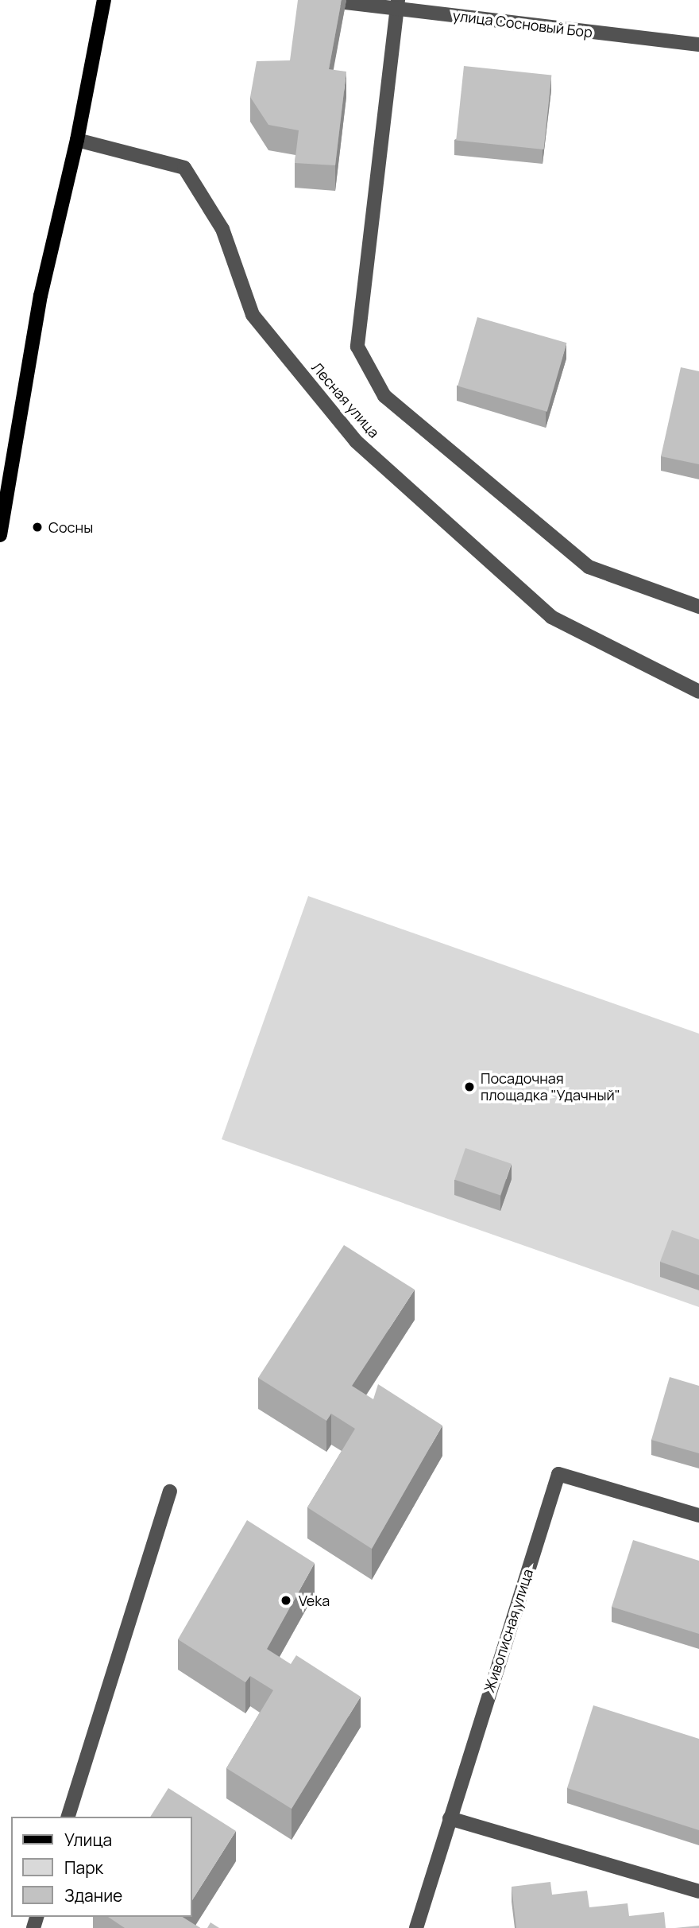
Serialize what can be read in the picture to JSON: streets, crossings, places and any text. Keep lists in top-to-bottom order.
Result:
{
  "streets": {
    "street": ["улица Сосновый Бор", "Лесная улица", "Живописная улица"]
  },
  "places": ["Сосны", "Посадочная площадка \"Удачный\"", "Veka"],
  "legend": ["Улица", "Парк", "Здание"]
}
